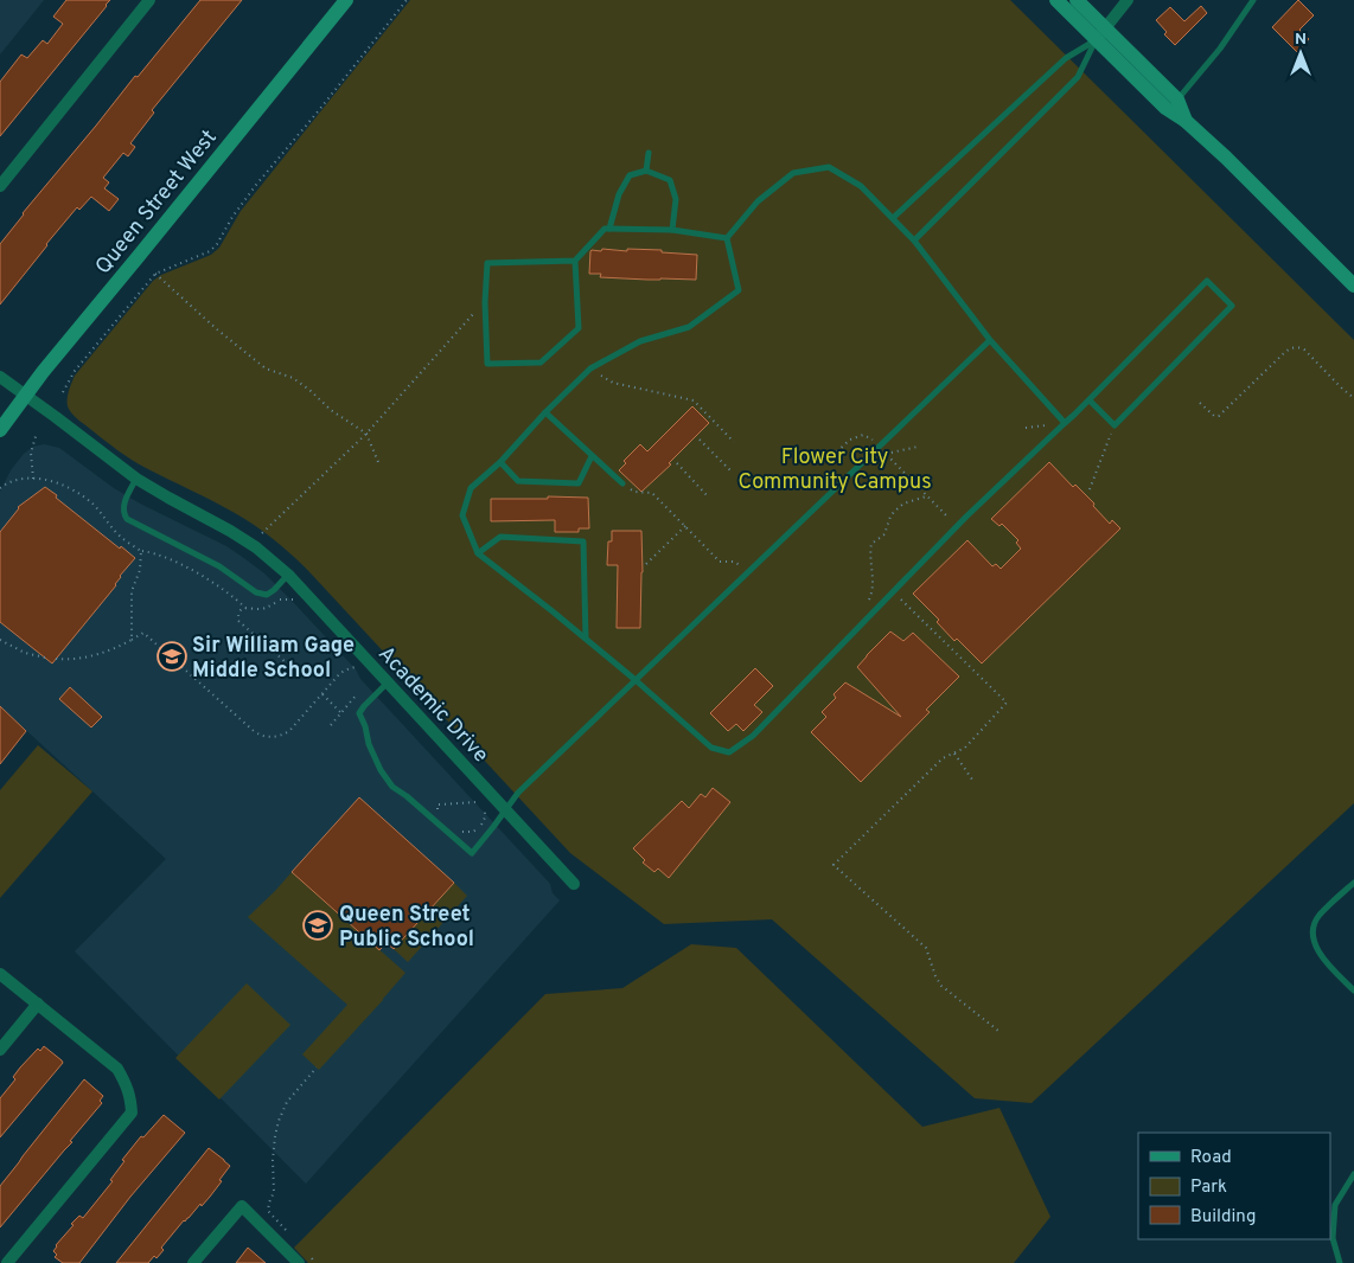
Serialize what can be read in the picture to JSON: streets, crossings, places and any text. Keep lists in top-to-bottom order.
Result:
{
  "streets": {
    "main road": ["Queen Street West"],
    "street": ["Academic Drive"]
  },
  "crossings": [
    ["Queen Street West", "Academic Drive"]
  ],
  "parks": ["Flower City Community Campus"],
  "places": {
    "school or university": ["Sir William Gage Middle School", "Queen Street Public School"]
  },
  "legend": ["Road", "Park", "Building"],
  "north": "top"
}
